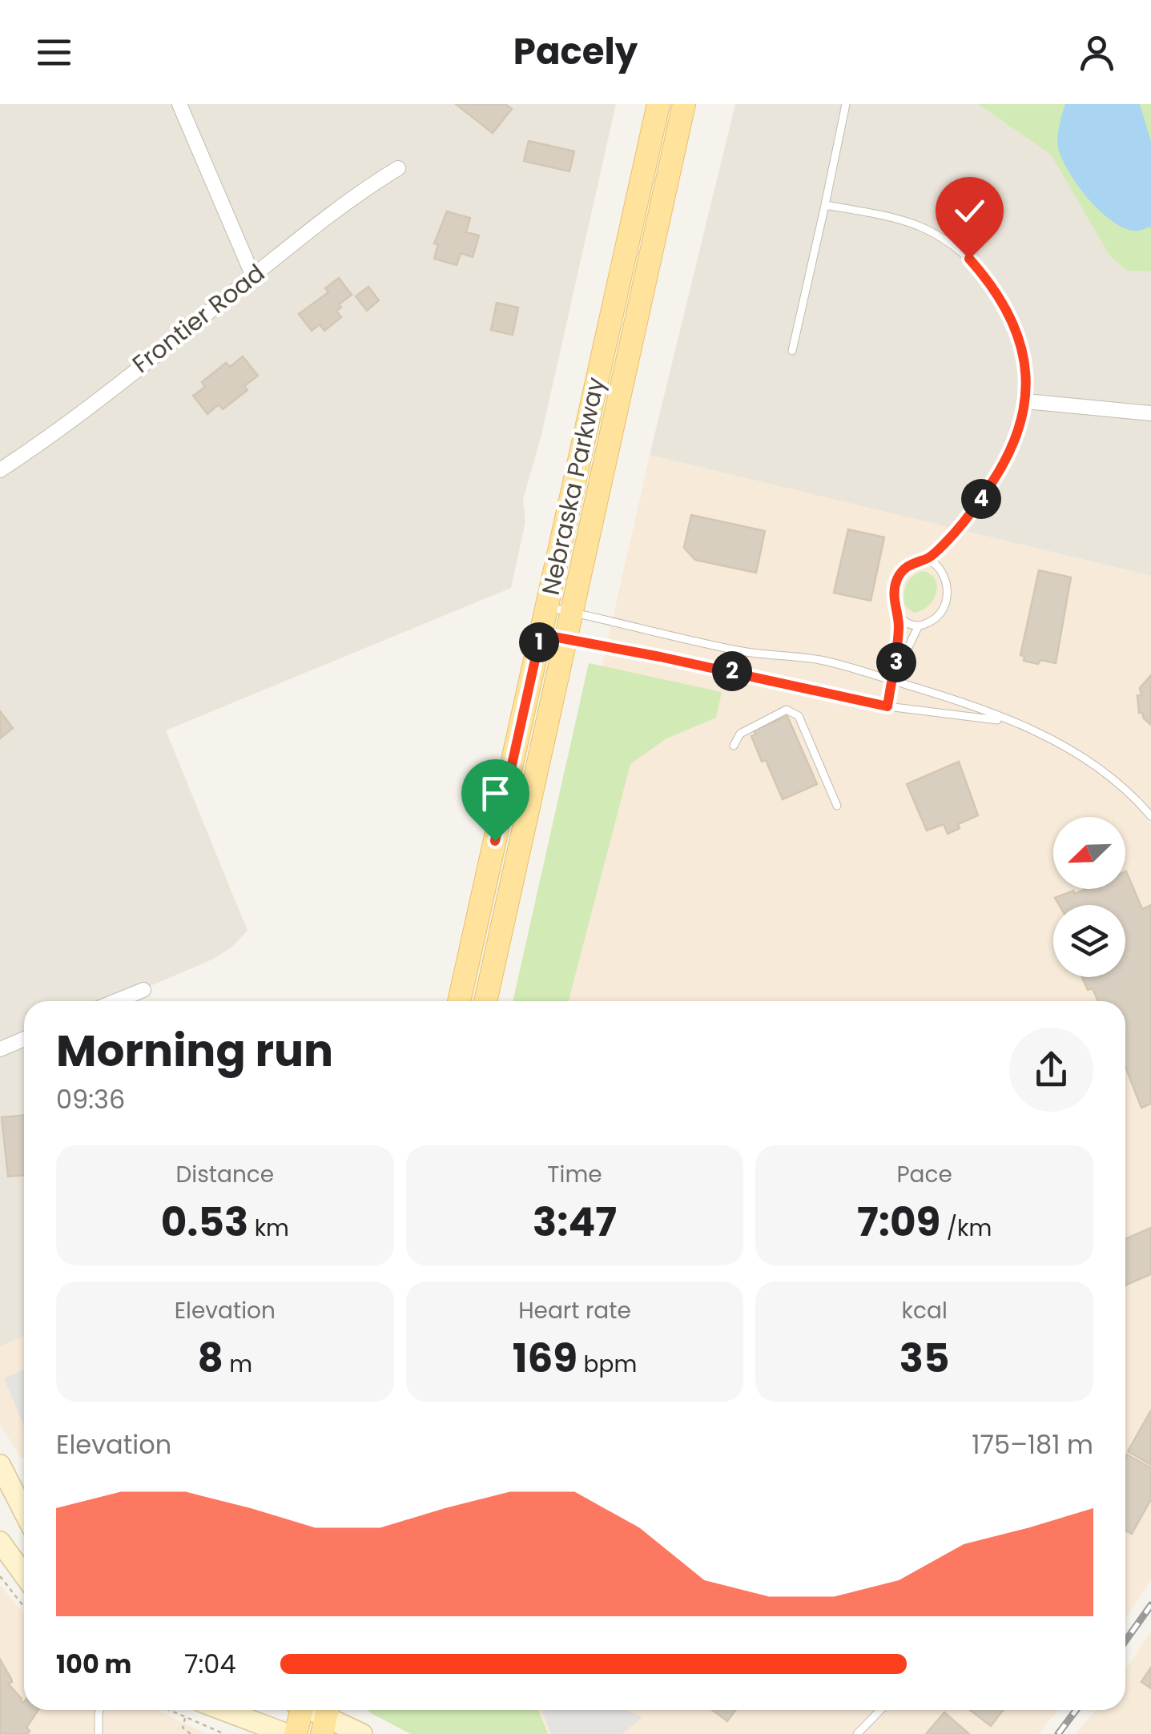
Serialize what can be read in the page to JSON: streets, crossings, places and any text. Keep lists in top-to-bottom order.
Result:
{
  "streets": {
    "main road": ["Nebraska Parkway"],
    "street": ["Frontier Road"]
  },
  "north": "bottom left",
  "page": {
    "header": "Pacely",
    "pins": [
      "4",
      "1",
      "3",
      "2"
    ],
    "heading": ["Morning run", "09:36"],
    "stats": [
      ["Distance", "0.53 km"],
      ["Time", "3:47"],
      ["Pace", "7:09 /km"],
      ["Elevation", "8 m"],
      ["Heart rate", "169 bpm"],
      ["kcal", "35"]
    ],
    "chart": ["Elevation", "175–181 m"],
    "list": [
      {
        "name": "100 m",
        "note": "7:04"
      }
    ]
  }
}
